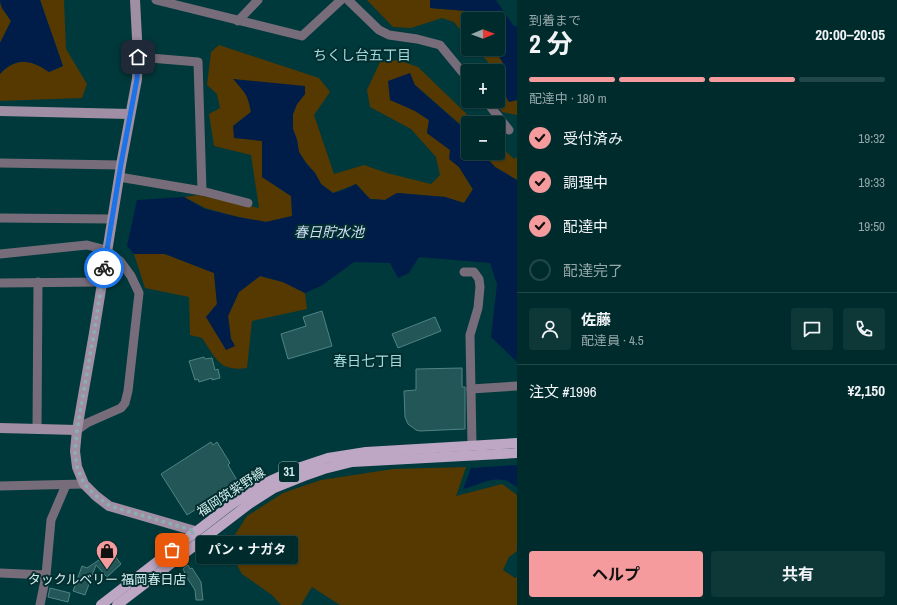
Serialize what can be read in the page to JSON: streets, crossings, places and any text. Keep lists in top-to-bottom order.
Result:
{
  "streets": {
    "main road": ["31", "福岡筑紫野線"]
  },
  "districts": ["ちくし台五丁目", "春日七丁目"],
  "water": ["春日貯水池"],
  "places": {
    "other": ["パン・ナガタ"],
    "shop": ["タックルベリー 福岡春日店"]
  },
  "north": "right",
  "page": {
    "heading": ["2 分", "到着まで", "20:00–20:05"],
    "panel": [
      "佐藤",
      "配達員 · 4.5",
      "注文 #1996",
      "¥2,150"
    ],
    "map_buttons": ["+", "−"],
    "bar": "配達中 · 180 m",
    "list": [
      ["受付済み", "19:32"],
      ["調理中", "19:33"],
      ["配達中", "19:50"],
      "配達完了"
    ],
    "bubble": "パン・ナガタ",
    "buttons": ["ヘルプ", "共有"]
  }
}
